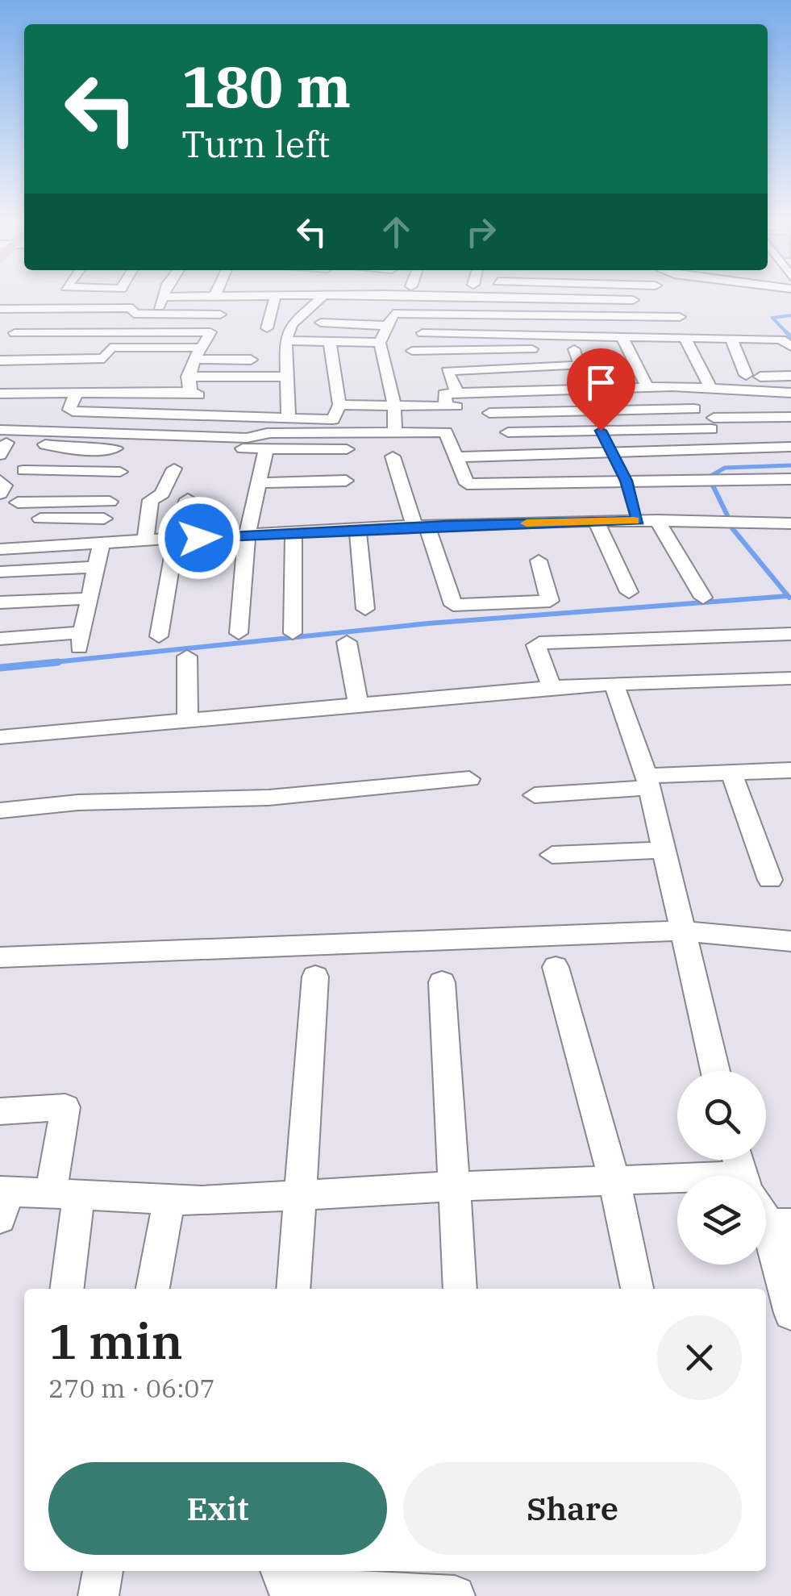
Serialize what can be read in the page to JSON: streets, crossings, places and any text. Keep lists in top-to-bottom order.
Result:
{
  "page": {
    "turn": ["180 m", "Turn left"],
    "heading": ["1 min", "270 m · 06:07"],
    "buttons": ["Exit", "Share"]
  }
}
